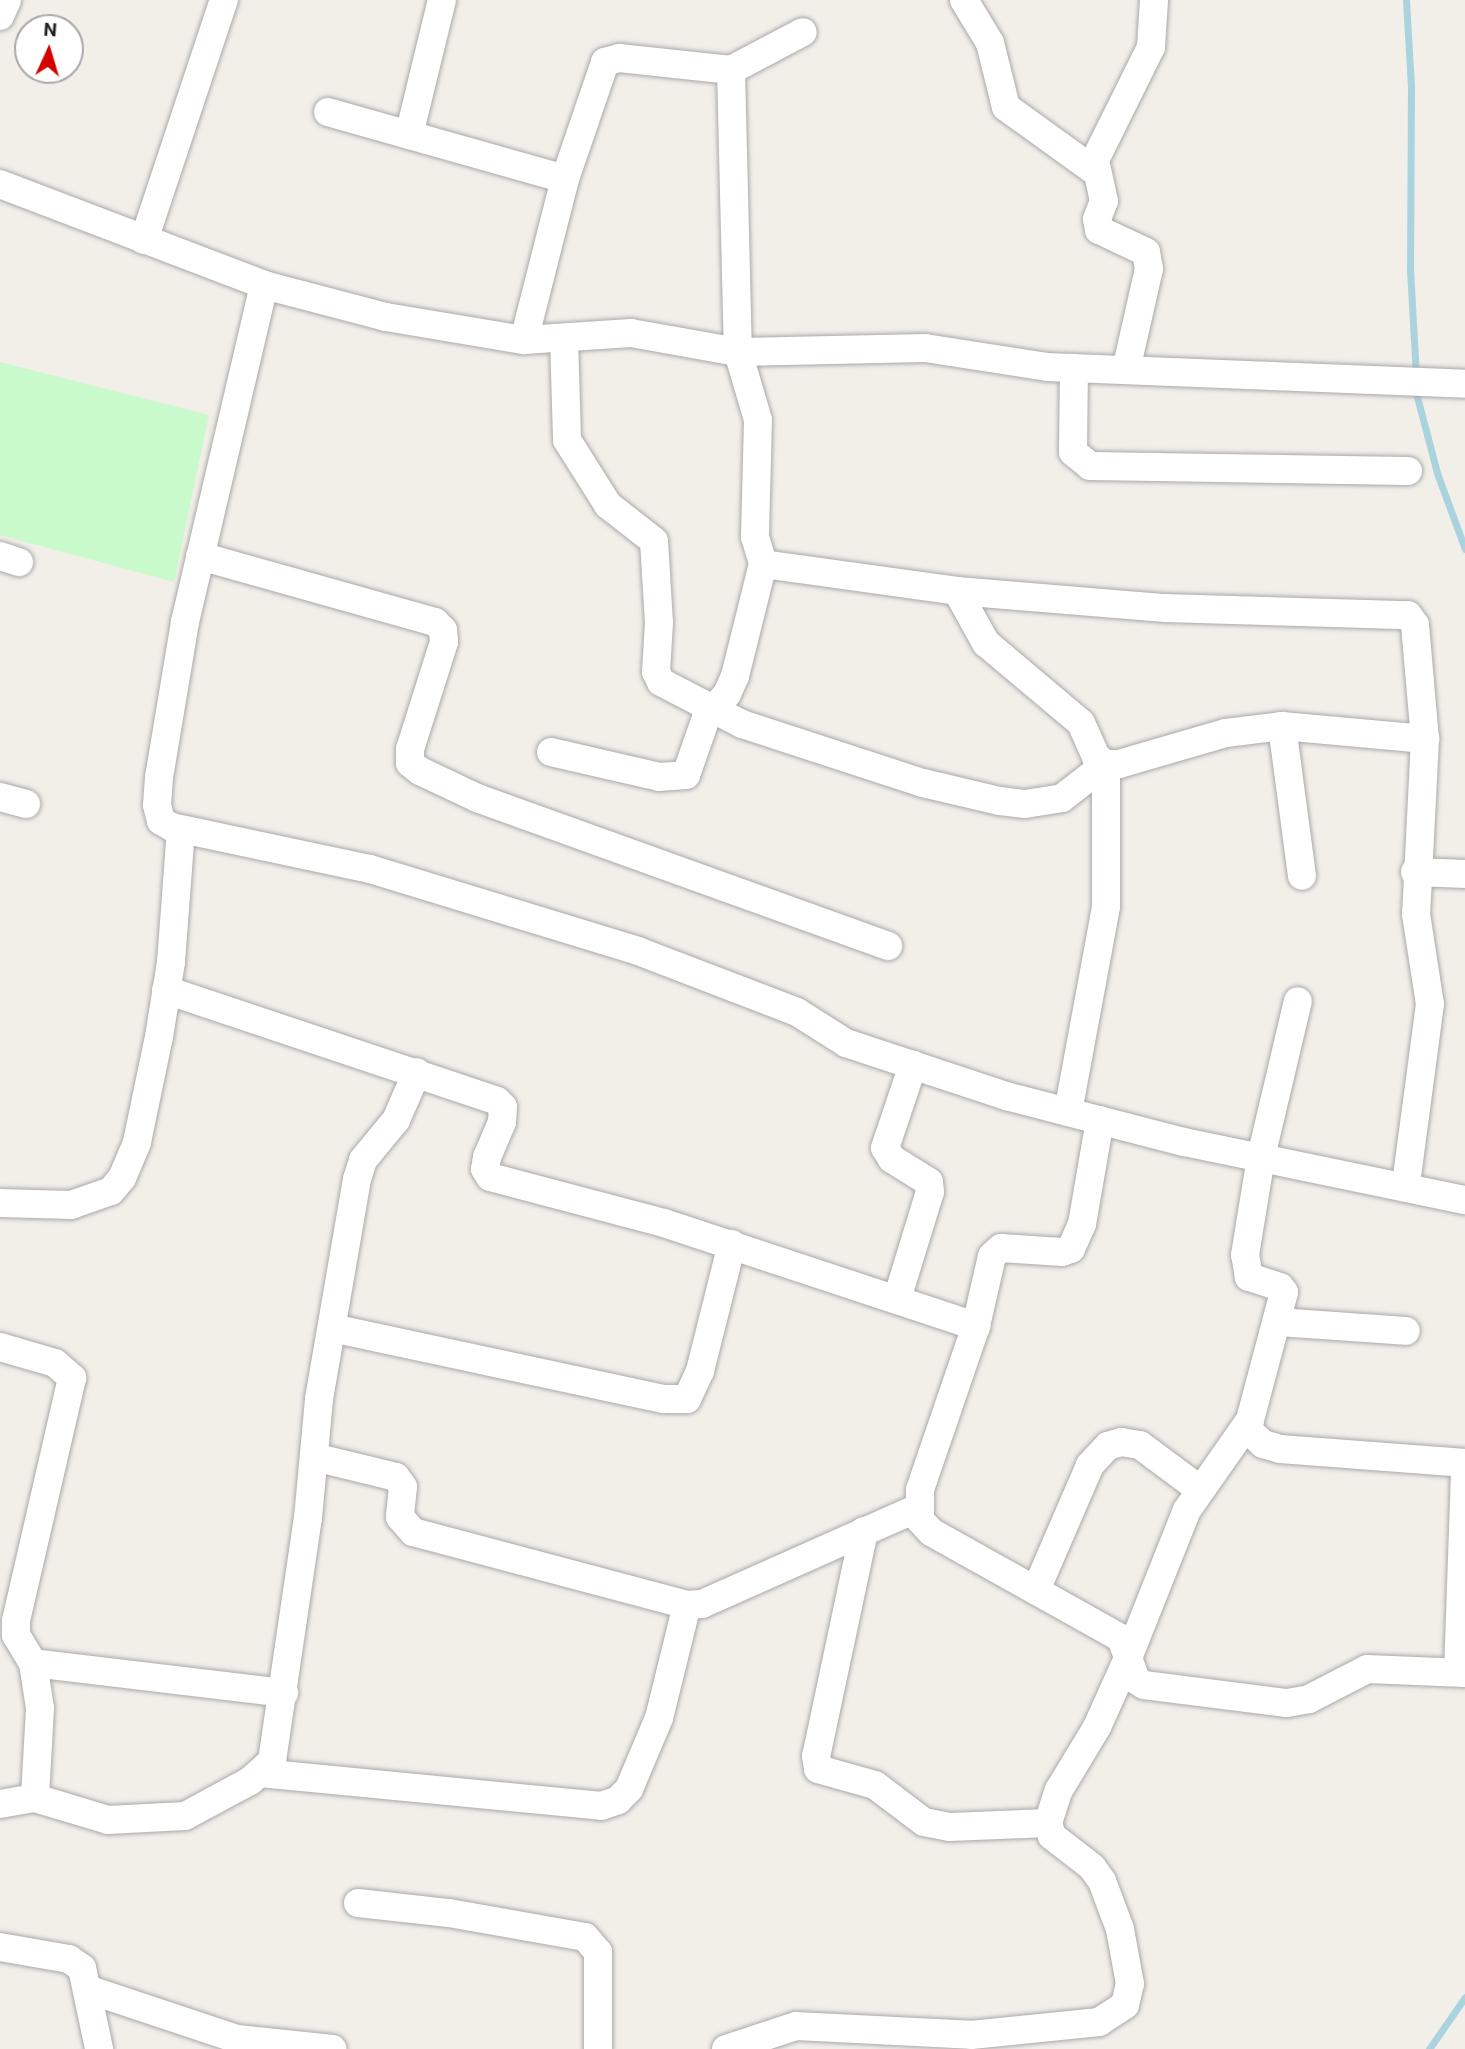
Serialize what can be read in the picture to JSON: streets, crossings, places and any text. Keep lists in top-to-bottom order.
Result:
{
  "north": "top"
}
